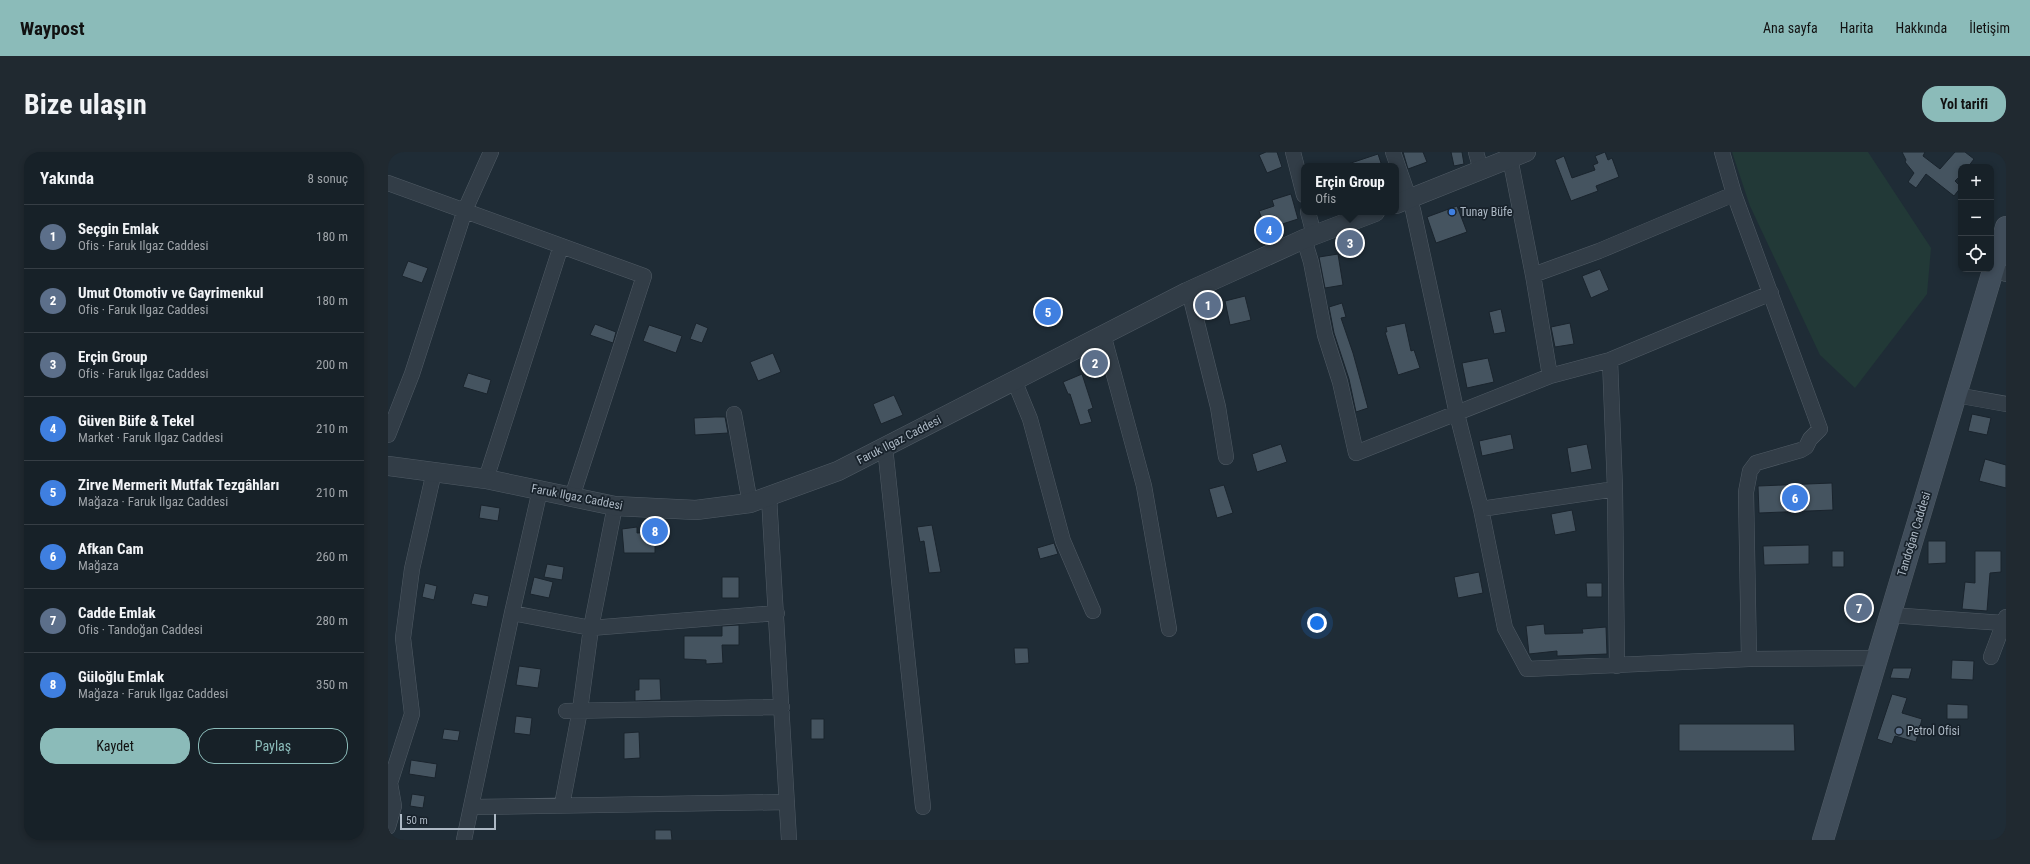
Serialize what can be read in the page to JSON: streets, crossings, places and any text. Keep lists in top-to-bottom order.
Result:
{
  "streets": {
    "main road": ["Tandoğan Caddesi"],
    "street": ["Faruk Ilgaz Caddesi"]
  },
  "places": ["Tunay Büfe", "Petrol Ofisi"],
  "scale_bar": "50 m",
  "page": {
    "header": "Waypost",
    "nav": [
      "Ana sayfa",
      "Harita",
      "Hakkında",
      "İletişim"
    ],
    "buttons": [
      "Yol tarifi",
      ["Kaydet", "Paylaş"]
    ],
    "title": "Bize ulaşın",
    "heading": ["Yakında", "8 sonuç"],
    "popup": ["Erçin Group", "Ofis"],
    "map_buttons": ["+", "−"],
    "list": [
      {
        "mark": "1",
        "name": "Seçgin Emlak",
        "note": "Ofis · Faruk Ilgaz Caddesi",
        "value": "180 m"
      },
      {
        "mark": "2",
        "name": "Umut Otomotiv ve Gayrimenkul",
        "note": "Ofis · Faruk Ilgaz Caddesi",
        "value": "180 m"
      },
      {
        "mark": "3",
        "name": "Erçin Group",
        "note": "Ofis · Faruk Ilgaz Caddesi",
        "value": "200 m"
      },
      {
        "mark": "4",
        "name": "Güven Büfe & Tekel",
        "note": "Market · Faruk Ilgaz Caddesi",
        "value": "210 m"
      },
      {
        "mark": "5",
        "name": "Zirve Mermerit Mutfak Tezgâhları",
        "note": "Mağaza · Faruk Ilgaz Caddesi",
        "value": "210 m"
      },
      {
        "mark": "6",
        "name": "Afkan Cam",
        "note": "Mağaza",
        "value": "260 m"
      },
      {
        "mark": "7",
        "name": "Cadde Emlak",
        "note": "Ofis · Tandoğan Caddesi",
        "value": "280 m"
      },
      {
        "mark": "8",
        "name": "Güloğlu Emlak",
        "note": "Mağaza · Faruk Ilgaz Caddesi",
        "value": "350 m"
      }
    ],
    "pins": [
      "4",
      "3",
      "1",
      "5",
      "2",
      "6",
      "8",
      "7"
    ],
    "scale": "50 m"
  }
}
